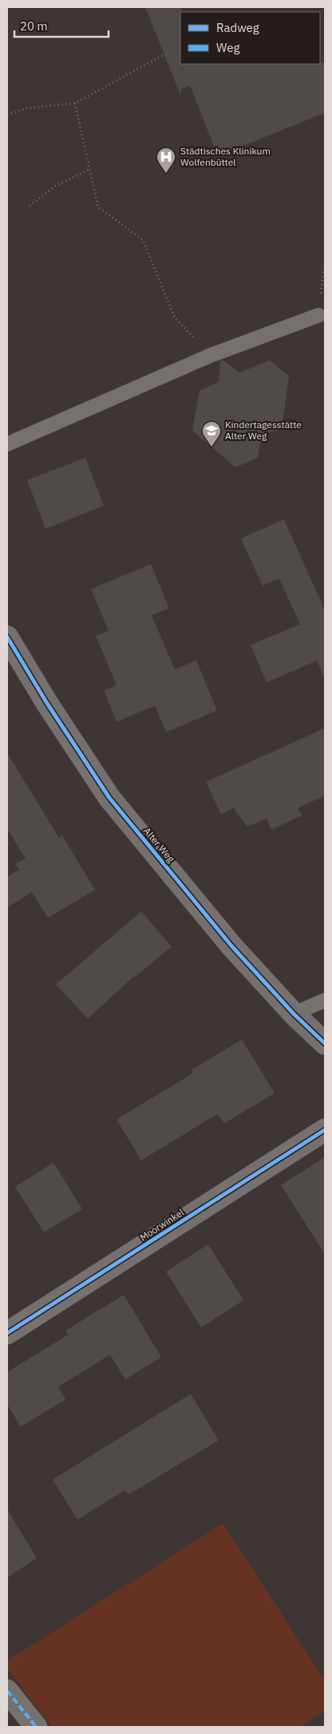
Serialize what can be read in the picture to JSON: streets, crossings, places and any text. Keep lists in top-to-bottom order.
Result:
{
  "streets": {
    "street": ["Alter Weg", "Moorwinkel"]
  },
  "places": {
    "hospital": ["Städtisches Klinikum Wolfenbüttel"],
    "school or university": ["Kindertagesstätte Alter Weg"]
  },
  "legend": ["Radweg", "Weg"],
  "scale_bar": "20 m"
}
